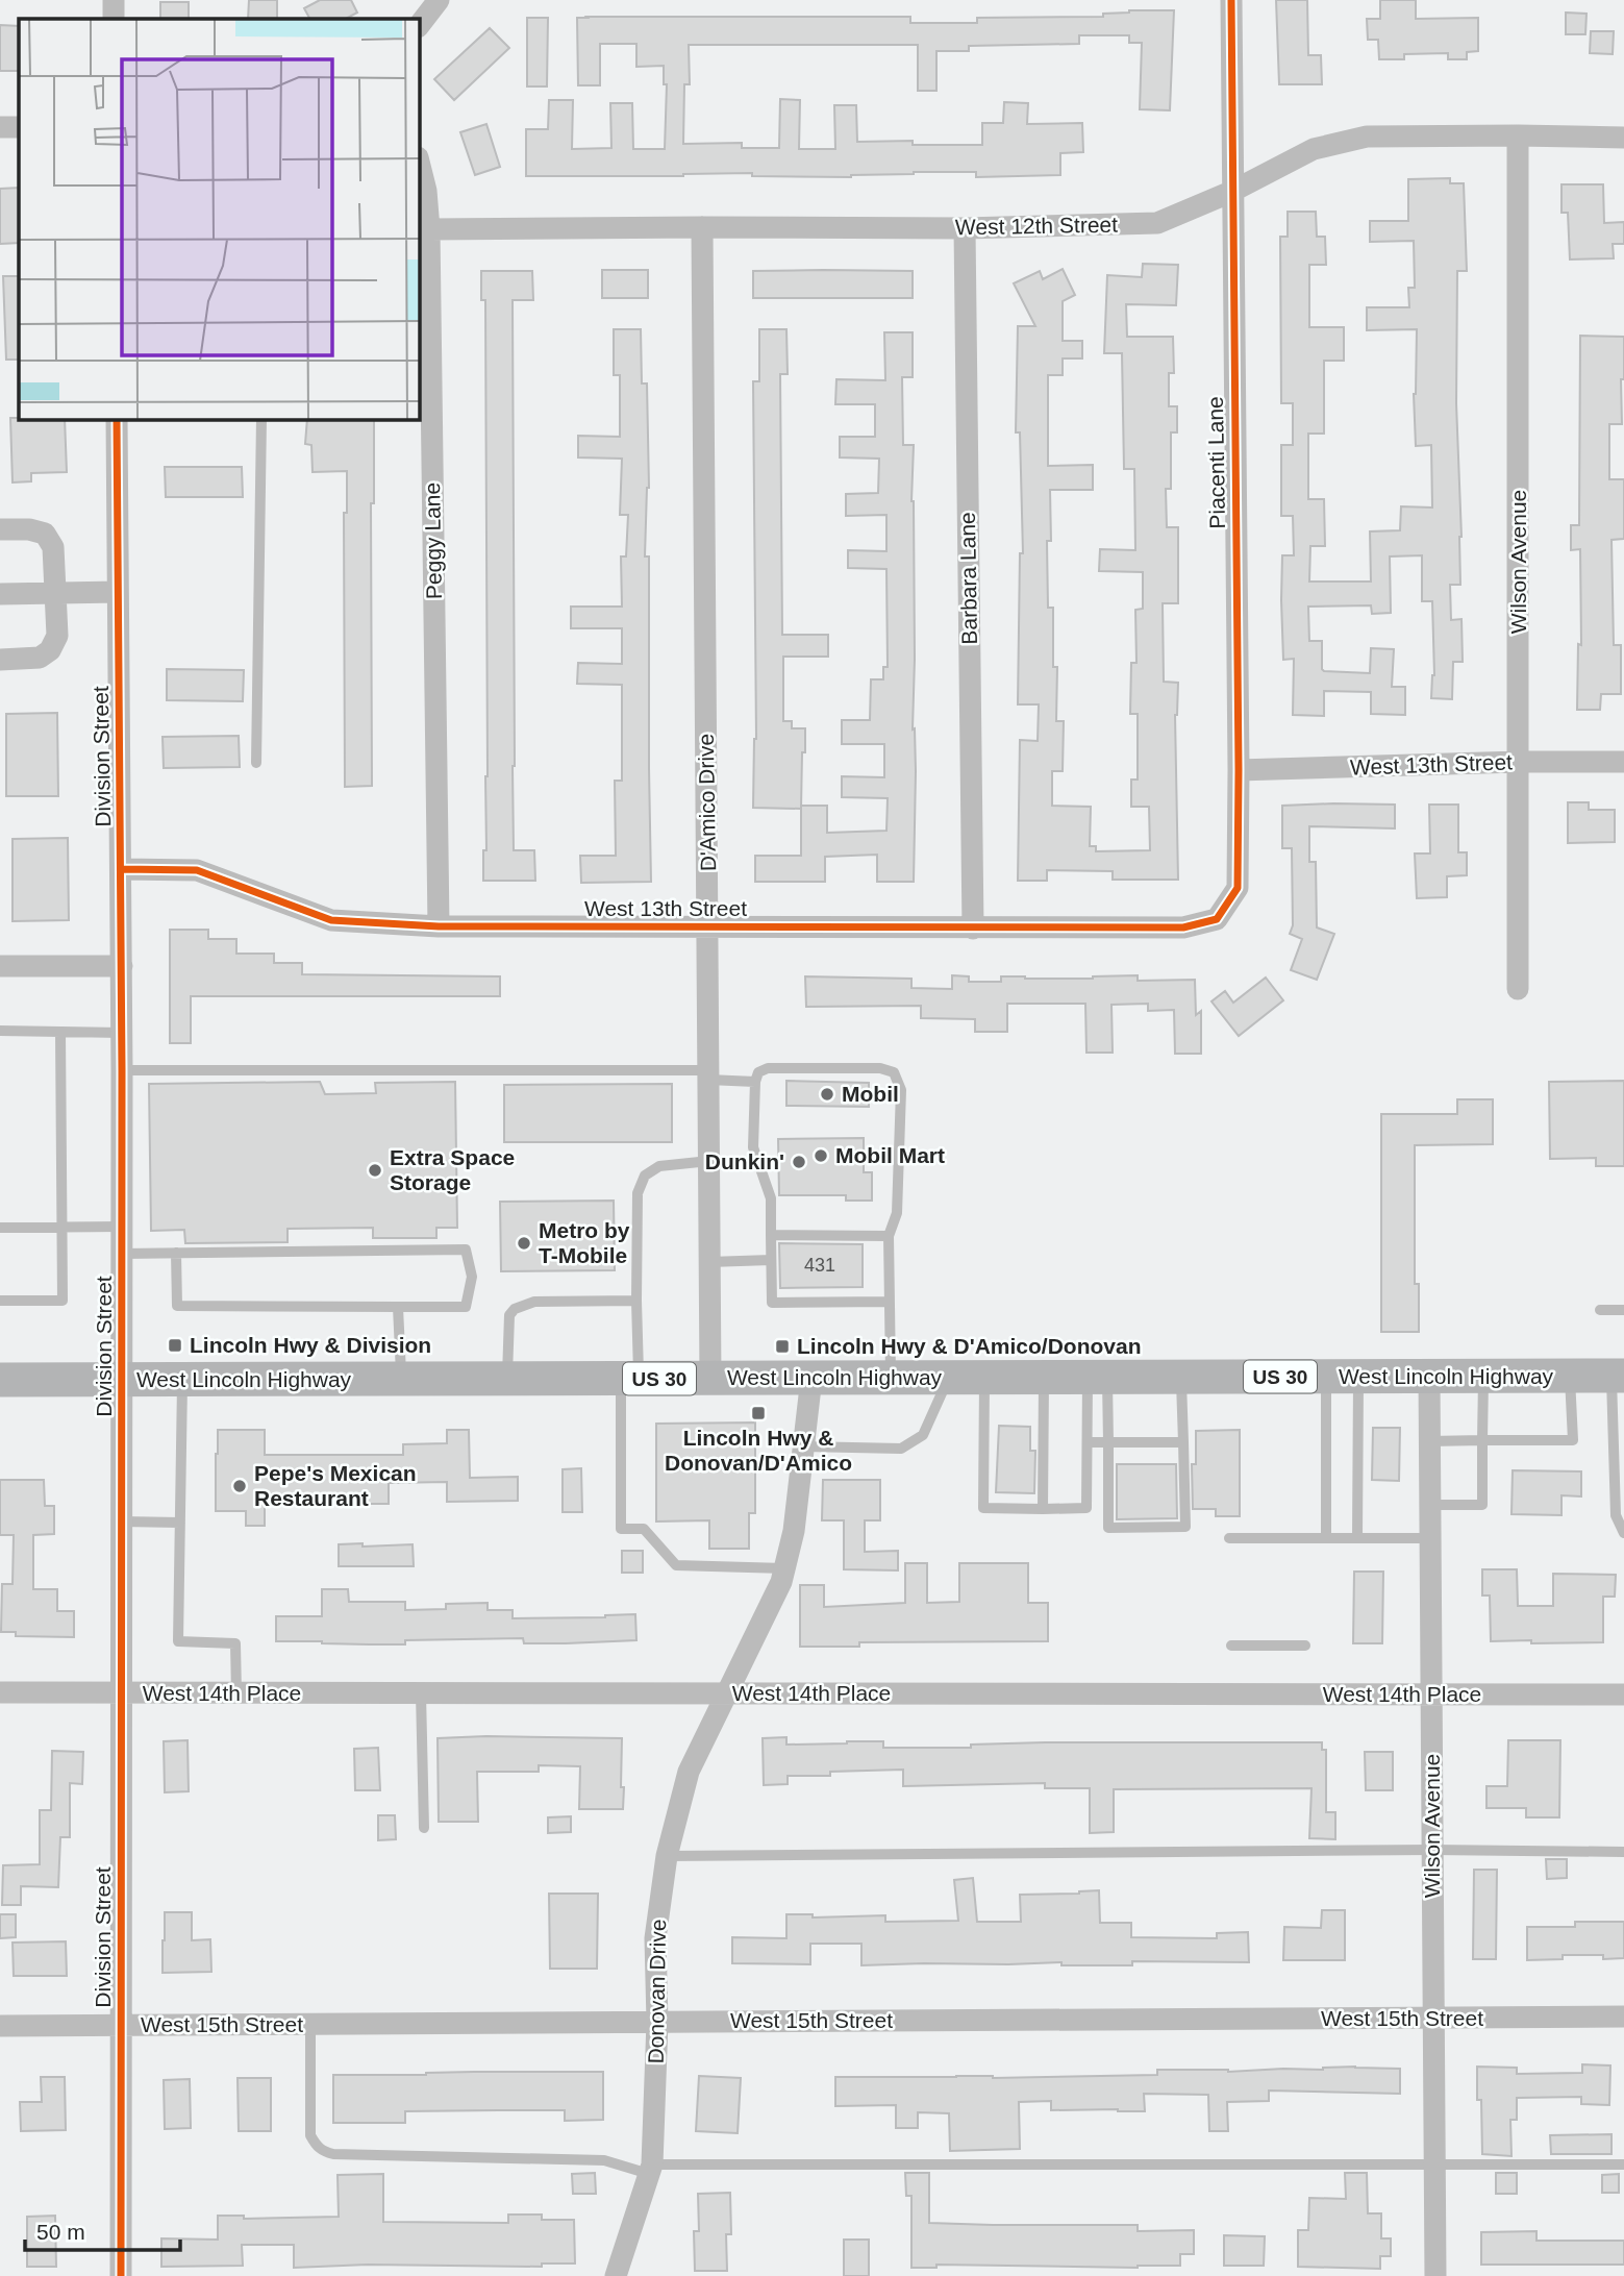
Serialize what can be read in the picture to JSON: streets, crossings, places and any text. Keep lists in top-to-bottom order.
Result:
{
  "streets": {
    "main road": ["US 30", "West Lincoln Highway"],
    "street": [
      "West 12th Street",
      "Piacenti Lane",
      "Peggy Lane",
      "Wilson Avenue",
      "Barbara Lane",
      "Division Street",
      "West 13th Street",
      "D'Amico Drive",
      "West 14th Place",
      "Donovan Drive",
      "West 15th Street"
    ]
  },
  "crossings": [
    ["West 12th Street", "Piacenti Lane"],
    ["West 12th Street", "Peggy Lane"],
    ["West 12th Street", "Wilson Avenue"],
    ["West 12th Street", "Barbara Lane"],
    ["West 12th Street", "D'Amico Drive"],
    ["Piacenti Lane", "West 13th Street"],
    ["Peggy Lane", "West 13th Street"],
    ["Wilson Avenue", "West 13th Street"],
    ["Wilson Avenue", "West Lincoln Highway"],
    ["Wilson Avenue", "West 14th Place"],
    ["Wilson Avenue", "West 15th Street"],
    ["Barbara Lane", "West 13th Street"],
    ["Division Street", "West 13th Street"],
    ["Division Street", "West Lincoln Highway"],
    ["Division Street", "West 14th Place"],
    ["Division Street", "West 15th Street"],
    ["West 13th Street", "D'Amico Drive"],
    ["D'Amico Drive", "West Lincoln Highway"],
    ["West Lincoln Highway", "Donovan Drive"],
    ["West 14th Place", "Donovan Drive"],
    ["Donovan Drive", "West 15th Street"]
  ],
  "places": {
    "other": [
      "Mobil",
      "Mobil Mart",
      "Dunkin'",
      "Extra Space Storage",
      "Metro by T-Mobile",
      "Pepe's Mexican Restaurant"
    ],
    "transit": ["Lincoln Hwy & Division", "Lincoln Hwy & D'Amico/Donovan", "Lincoln Hwy & Donovan/D'Amico"]
  },
  "house_numbers": ["431"],
  "scale_bar": "50 m"
}
